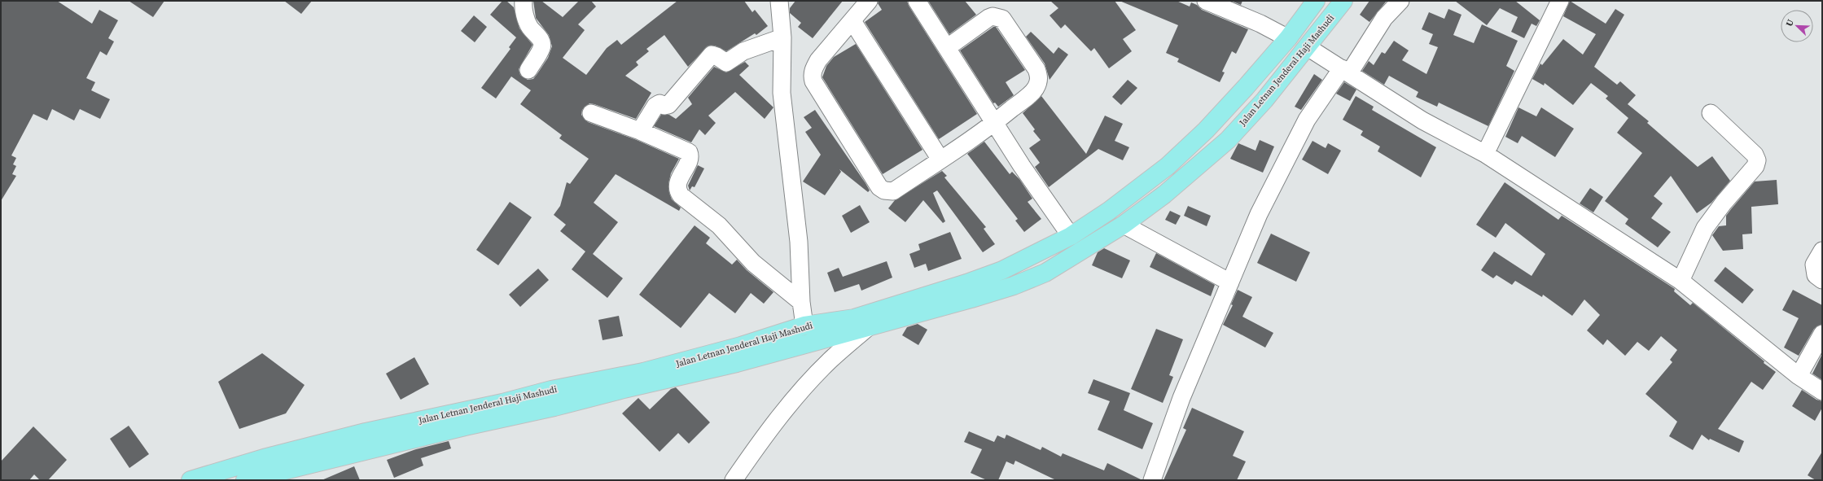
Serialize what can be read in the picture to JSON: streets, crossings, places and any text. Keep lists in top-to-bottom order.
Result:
{
  "streets": {
    "main road": ["Jalan Letnan Jenderal Haji Mashudi"]
  },
  "north": "top left"
}
